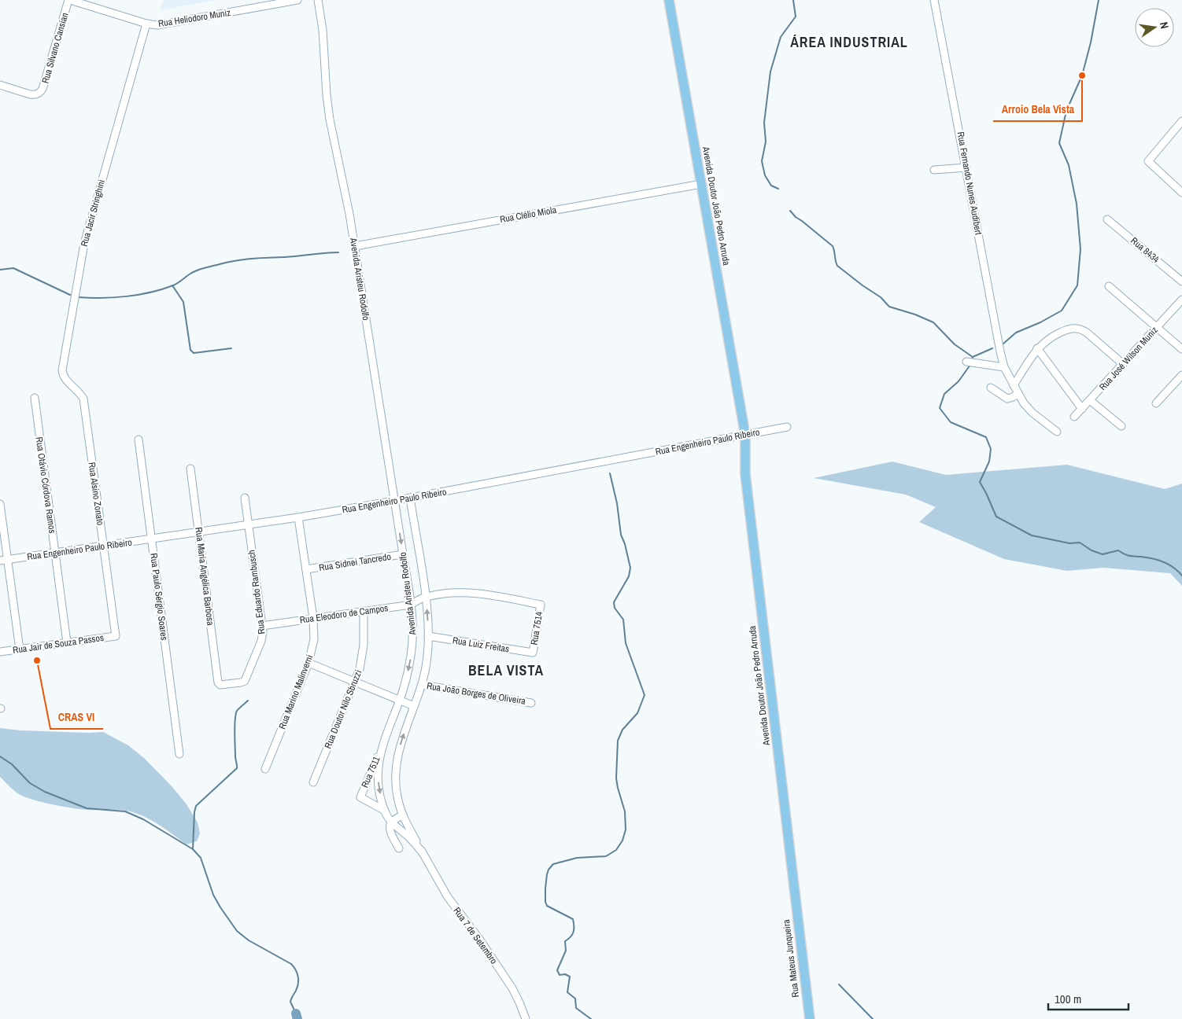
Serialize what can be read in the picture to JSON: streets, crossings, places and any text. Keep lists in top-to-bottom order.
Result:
{
  "streets": {
    "main road": ["Avenida Doutor João Pedro Arruda", "Rua Mateus Junqueira"],
    "street": [
      "Rua Heliodoro Muniz",
      "Rua Silvano Cansian",
      "Rua Fernando Nunes Audibert",
      "Rua Jacir Stringhini",
      "Rua Clélio Miola",
      "Rua 8434",
      "Avenida Aristeu Rodolfo",
      "Rua José Wilson Muniz",
      "Rua Engenheiro Paulo Ribeiro",
      "Rua Otávio Córdova Ramos",
      "Rua Alsino Zonato",
      "Rua Sidnei Tancredo",
      "Rua Maria Angélica Barbosa",
      "Rua Eduardo Rambusch",
      "Rua Paulo Sérgio Soares",
      "Rua Eleodoro de Campos",
      "Rua 7514",
      "Rua Jair de Souza Passos",
      "Rua Luiz Freitas",
      "Rua Marino Malinverni",
      "Rua João Borges de Oliveira",
      "Rua Doutor Nilo Sbruzzi",
      "Rua 7511",
      "Rua 7 de Setembro"
    ]
  },
  "crossings": [
    ["Rua Heliodoro Muniz", "Rua Silvano Cansian"],
    ["Rua Heliodoro Muniz", "Rua Jacir Stringhini"],
    ["Avenida Doutor João Pedro Arruda", "Rua Clélio Miola"],
    ["Avenida Doutor João Pedro Arruda", "Rua Engenheiro Paulo Ribeiro"],
    ["Avenida Doutor João Pedro Arruda", "Rua Mateus Junqueira"],
    ["Rua Jacir Stringhini", "Rua Alsino Zonato"],
    ["Rua Clélio Miola", "Avenida Aristeu Rodolfo"],
    ["Avenida Aristeu Rodolfo", "Rua Engenheiro Paulo Ribeiro"],
    ["Avenida Aristeu Rodolfo", "Rua Sidnei Tancredo"],
    ["Avenida Aristeu Rodolfo", "Rua Eleodoro de Campos"],
    ["Avenida Aristeu Rodolfo", "Rua Luiz Freitas"],
    ["Avenida Aristeu Rodolfo", "Rua João Borges de Oliveira"],
    ["Avenida Aristeu Rodolfo", "Rua 7511"],
    ["Avenida Aristeu Rodolfo", "Rua 7 de Setembro"],
    ["Rua Engenheiro Paulo Ribeiro", "Rua Otávio Córdova Ramos"],
    ["Rua Engenheiro Paulo Ribeiro", "Rua Alsino Zonato"],
    ["Rua Engenheiro Paulo Ribeiro", "Rua Maria Angélica Barbosa"],
    ["Rua Engenheiro Paulo Ribeiro", "Rua Eduardo Rambusch"],
    ["Rua Engenheiro Paulo Ribeiro", "Rua Paulo Sérgio Soares"],
    ["Rua Engenheiro Paulo Ribeiro", "Rua Marino Malinverni"],
    ["Rua Otávio Córdova Ramos", "Rua Jair de Souza Passos"],
    ["Rua Alsino Zonato", "Rua Jair de Souza Passos"],
    ["Rua Sidnei Tancredo", "Rua Marino Malinverni"],
    ["Rua Maria Angélica Barbosa", "Rua Eduardo Rambusch"],
    ["Rua Eduardo Rambusch", "Rua Eleodoro de Campos"],
    ["Rua Eleodoro de Campos", "Rua 7514"],
    ["Rua Eleodoro de Campos", "Rua Marino Malinverni"],
    ["Rua Eleodoro de Campos", "Rua Doutor Nilo Sbruzzi"],
    ["Rua 7514", "Rua Luiz Freitas"]
  ],
  "districts": ["ÁREA INDUSTRIAL", "BELA VISTA"],
  "places": ["Arroio Bela Vista", "CRAS VI"],
  "scale_bar": "100 m",
  "north": "right"
}
